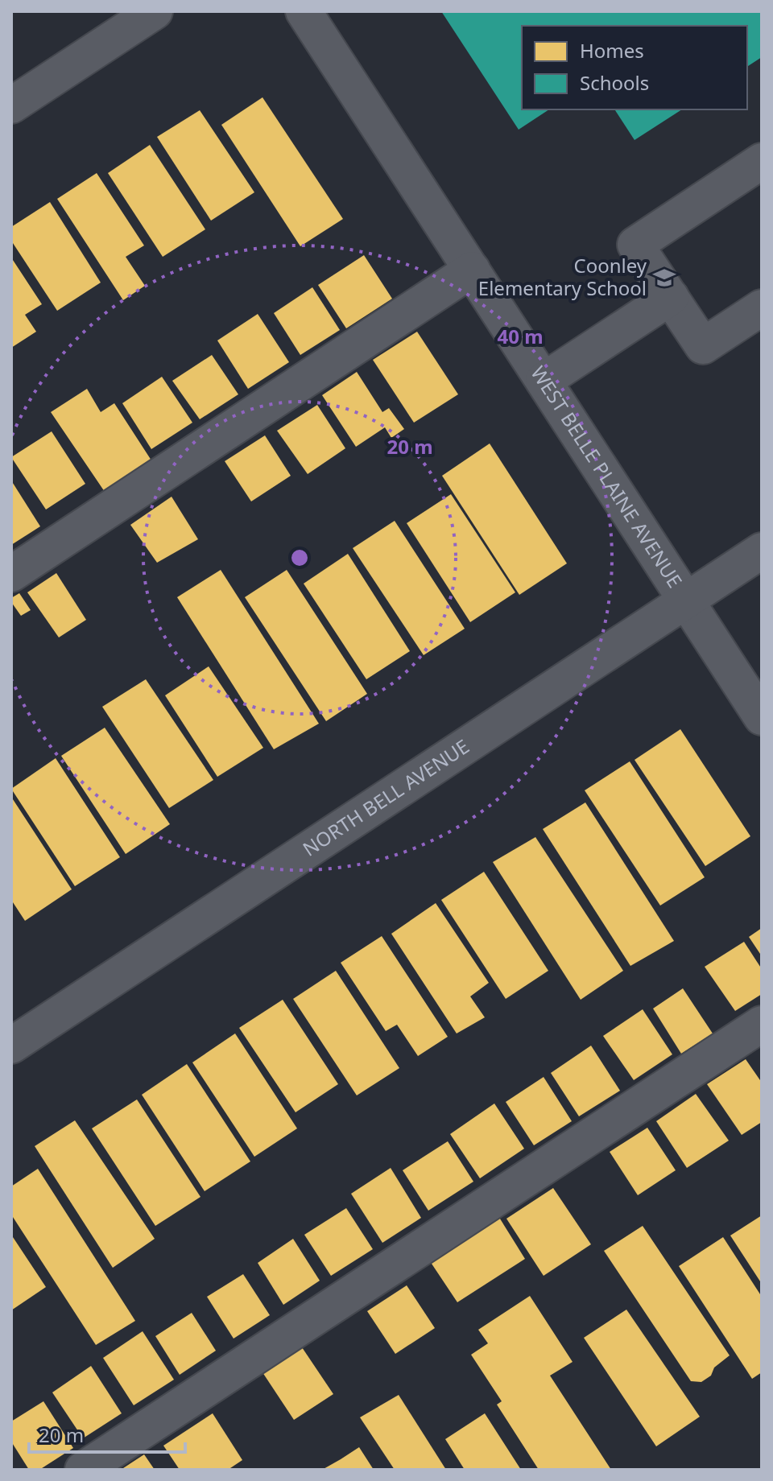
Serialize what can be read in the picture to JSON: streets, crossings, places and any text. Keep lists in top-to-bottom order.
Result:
{
  "streets": {
    "street": ["WEST BELLE PLAINE AVENUE", "NORTH BELL AVENUE"]
  },
  "crossings": [
    ["WEST BELLE PLAINE AVENUE", "NORTH BELL AVENUE"]
  ],
  "places": {
    "school or university": ["Coonley Elementary School"]
  },
  "legend": ["Homes", "Schools"],
  "scale_bar": "20 m",
  "rings": ["40 m", "20 m"]
}
